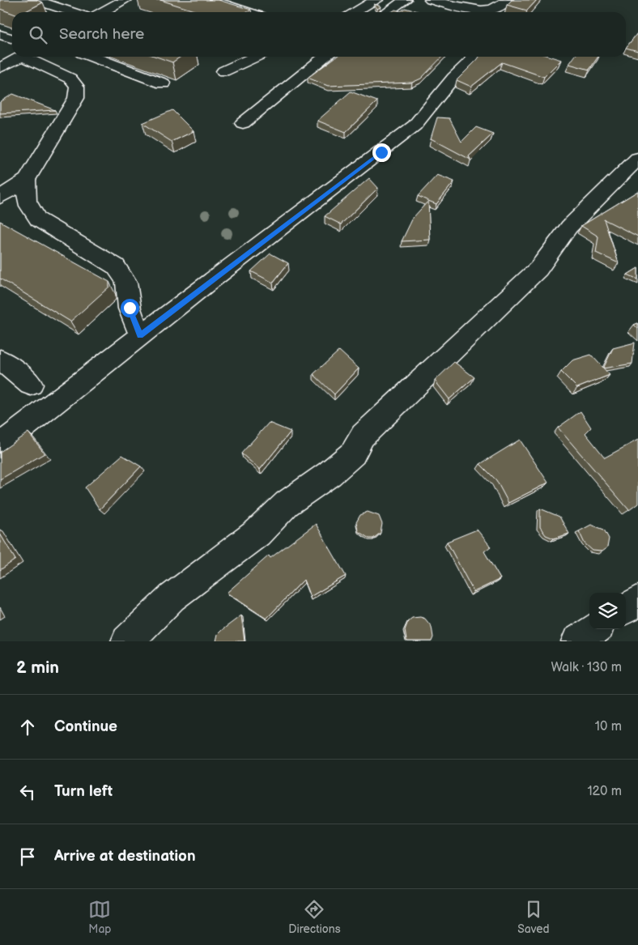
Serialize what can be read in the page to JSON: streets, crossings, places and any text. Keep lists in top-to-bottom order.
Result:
{
  "page": {
    "search": "Search here",
    "heading": ["2 min", "Walk · 130 m"],
    "list": [
      ["Continue", "10 m"],
      ["Turn left", "120 m"],
      "Arrive at destination"
    ],
    "nav": ["Map", "Directions", "Saved"]
  }
}
